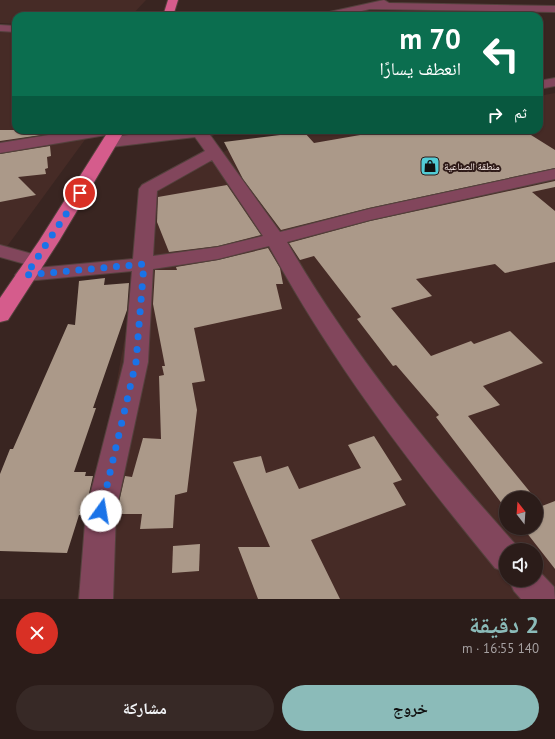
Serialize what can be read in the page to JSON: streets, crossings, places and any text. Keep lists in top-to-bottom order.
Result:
{
  "places": {
    "shop": ["منطقة الصناعية"]
  },
  "north": "top",
  "page": {
    "turn": ["70 m", "انعطف يسارًا"],
    "then": "ثم",
    "heading": ["2 دقيقة", "140 m · 16:55"],
    "buttons": ["خروج", "مشاركة"]
  }
}
